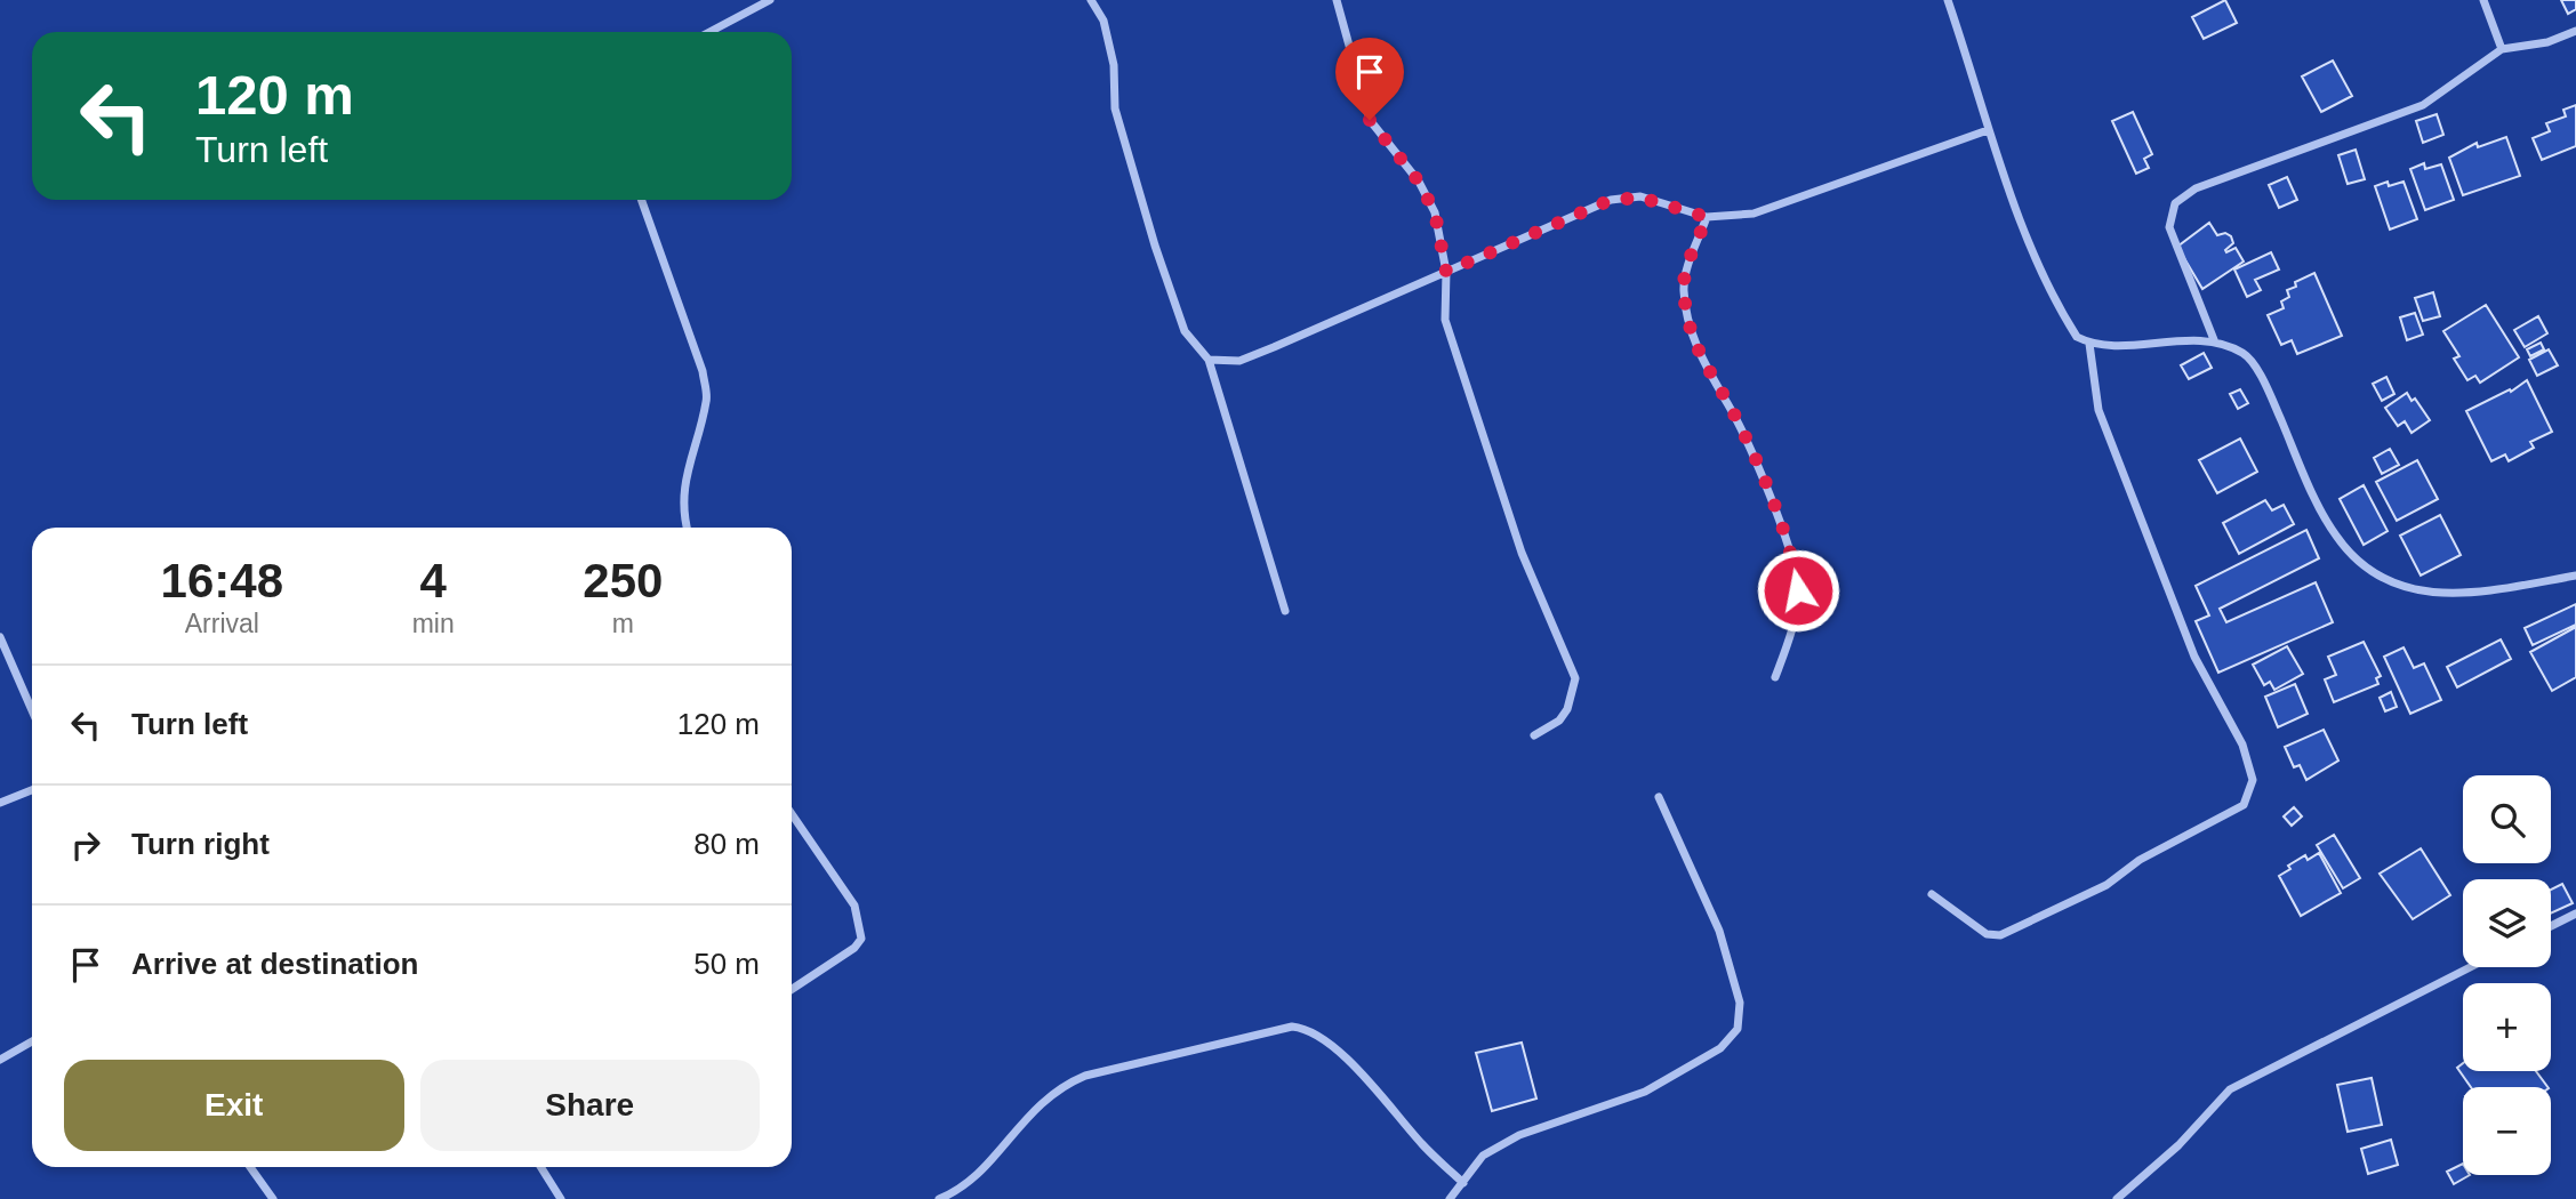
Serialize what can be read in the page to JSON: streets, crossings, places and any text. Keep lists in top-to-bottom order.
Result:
{
  "page": {
    "turn": ["120 m", "Turn left"],
    "eta": [
      "16:48",
      "Arrival",
      "4",
      "min",
      "250",
      "m"
    ],
    "list": [
      {
        "name": "Turn left",
        "value": "120 m"
      },
      {
        "name": "Turn right",
        "value": "80 m"
      },
      {
        "name": "Arrive at destination",
        "value": "50 m"
      }
    ],
    "map_buttons": ["+", "−"],
    "buttons": ["Exit", "Share"]
  }
}
